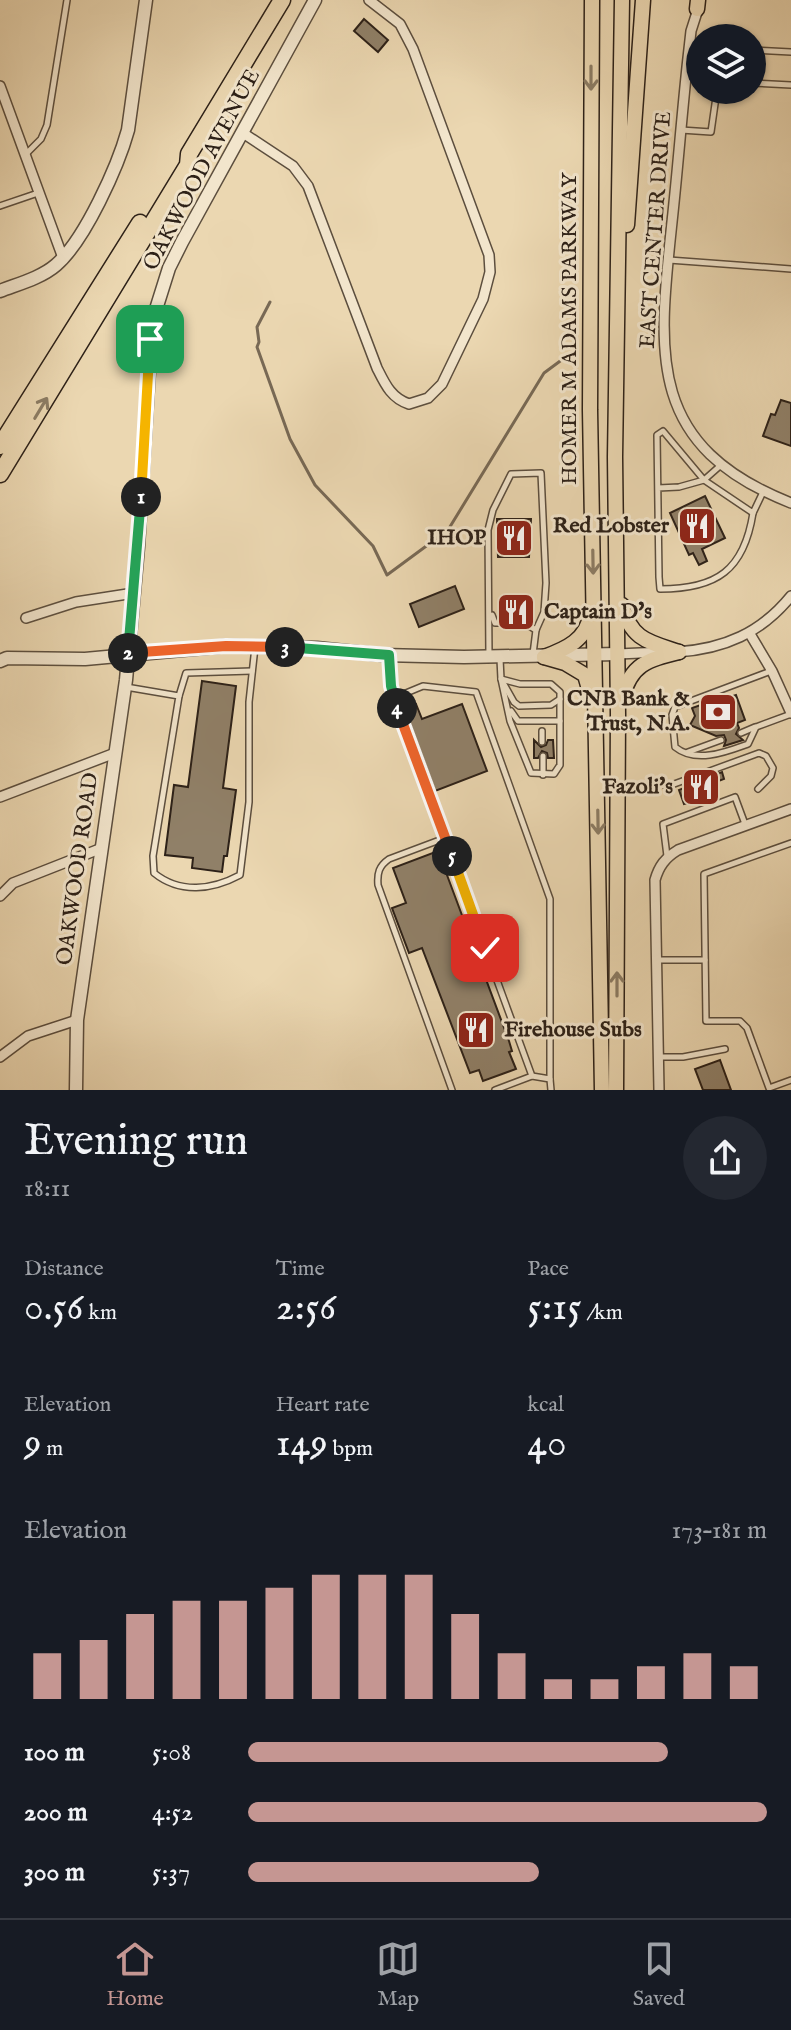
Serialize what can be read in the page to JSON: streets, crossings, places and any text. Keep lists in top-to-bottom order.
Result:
{
  "streets": {
    "main road": ["HOMER M ADAMS PARKWAY"],
    "street": ["OAKWOOD AVENUE", "EAST CENTER DRIVE", "OAKWOOD ROAD"]
  },
  "crossings": [
    ["OAKWOOD AVENUE", "OAKWOOD ROAD"]
  ],
  "places": {
    "restaurant": [
      "Red Lobster",
      "IHOP",
      "Captain D's",
      "Fazoli's",
      "Firehouse Subs"
    ],
    "bank": ["CNB Bank & Trust, N.A."]
  },
  "page": {
    "pins": [
      "1",
      "3",
      "2",
      "4",
      "5"
    ],
    "heading": ["Evening run", "18:11"],
    "stats": [
      ["Distance", "0.56 km"],
      ["Time", "2:56"],
      ["Pace", "5:15 /km"],
      ["Elevation", "9 m"],
      ["Heart rate", "149 bpm"],
      ["kcal", "40"]
    ],
    "chart": ["Elevation", "173–181 m"],
    "list": [
      {
        "name": "100 m",
        "note": "5:08"
      },
      {
        "name": "200 m",
        "note": "4:52"
      },
      {
        "name": "300 m",
        "note": "5:37"
      }
    ],
    "tabs": ["Home", "Map", "Saved"]
  }
}
